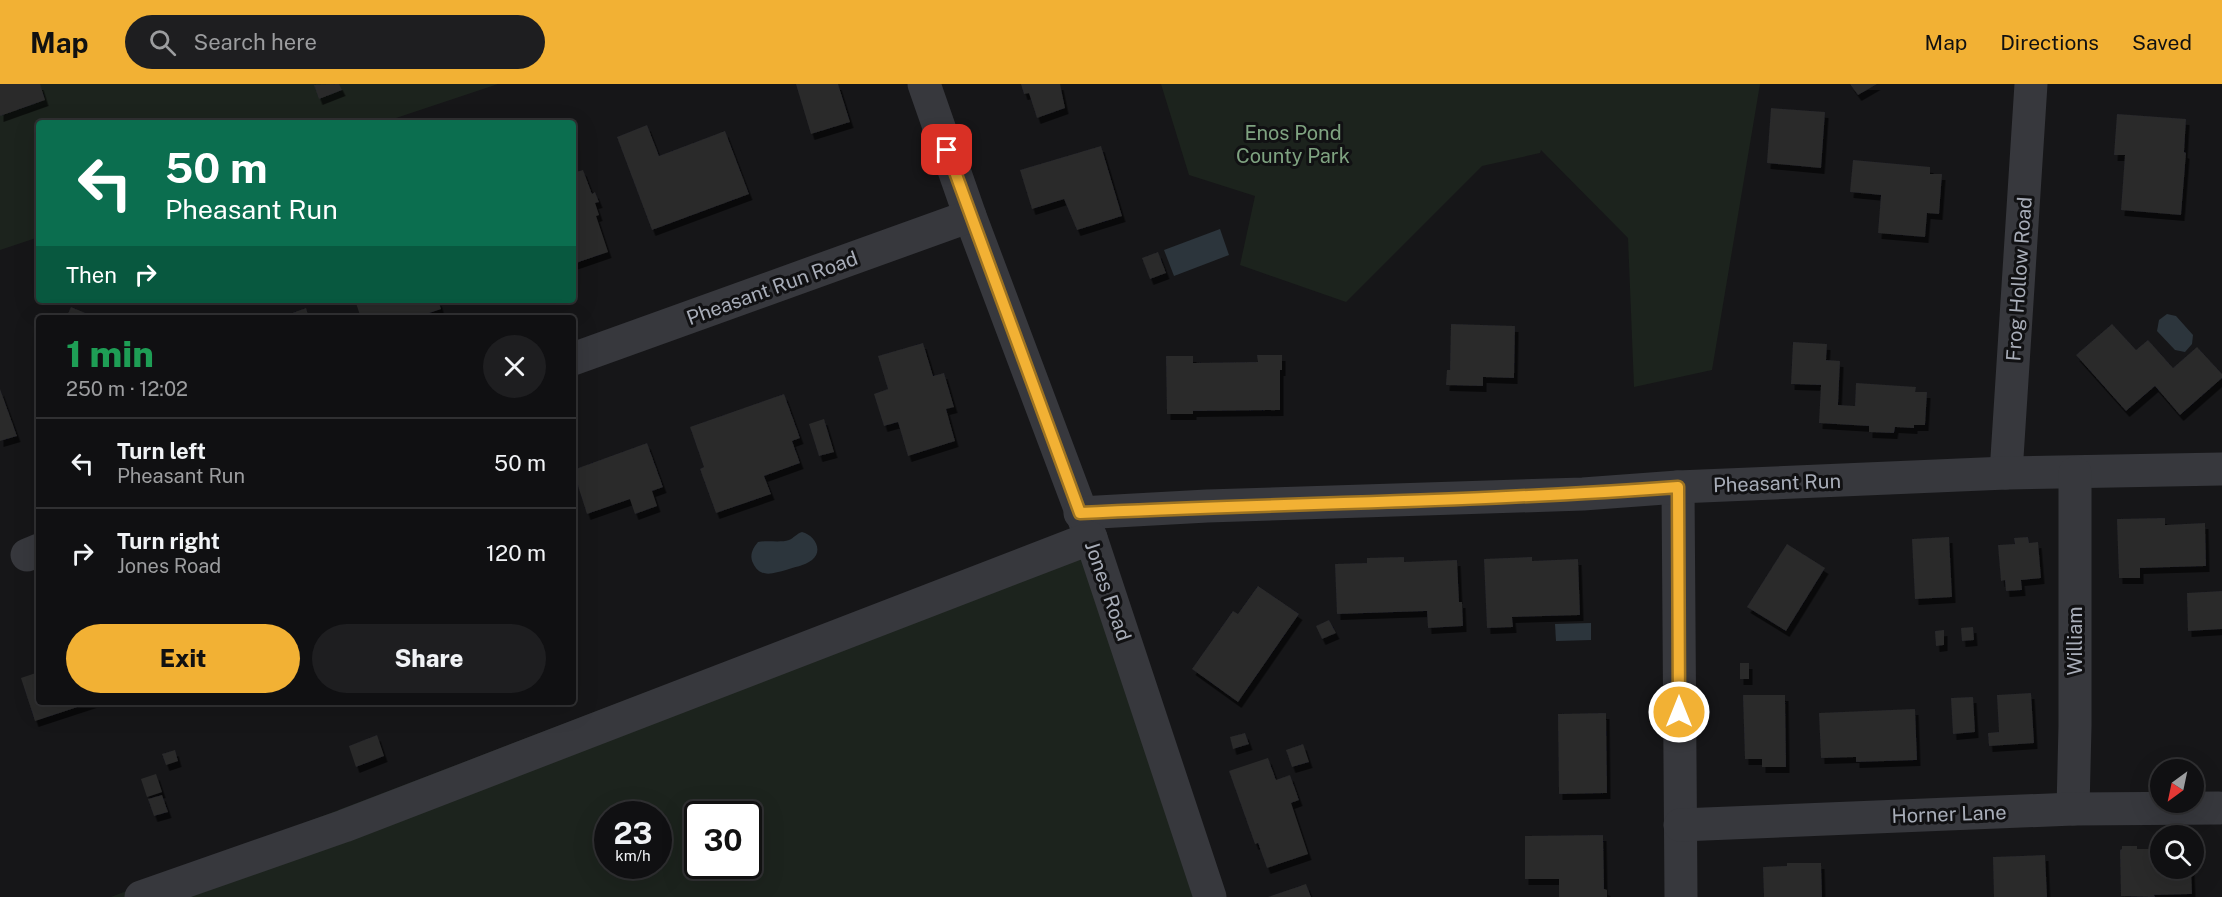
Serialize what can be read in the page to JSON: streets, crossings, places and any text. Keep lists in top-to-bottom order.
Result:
{
  "streets": {
    "street": [
      "Frog Hollow Road",
      "Pheasant Run Road",
      "Pheasant Run",
      "Jones Road",
      "William",
      "Horner Lane"
    ]
  },
  "crossings": [
    ["Frog Hollow Road", "Pheasant Run"],
    ["Pheasant Run Road", "Jones Road"],
    ["Pheasant Run", "Jones Road"],
    ["Pheasant Run", "William"],
    ["William", "Horner Lane"]
  ],
  "parks": ["Enos Pond County Park"],
  "north": "bottom left",
  "page": {
    "header": "Map",
    "search": "Search here",
    "nav": ["Map", "Directions", "Saved"],
    "turn": ["50 m", "Pheasant Run"],
    "then": "Then",
    "heading": ["1 min", "250 m · 12:02"],
    "list": [
      {
        "name": "Turn left",
        "note": "Pheasant Run",
        "value": "50 m"
      },
      {
        "name": "Turn right",
        "note": "Jones Road",
        "value": "120 m"
      }
    ],
    "buttons": ["Exit", "Share"],
    "speed": "23 km/h",
    "limit": "30"
  }
}
